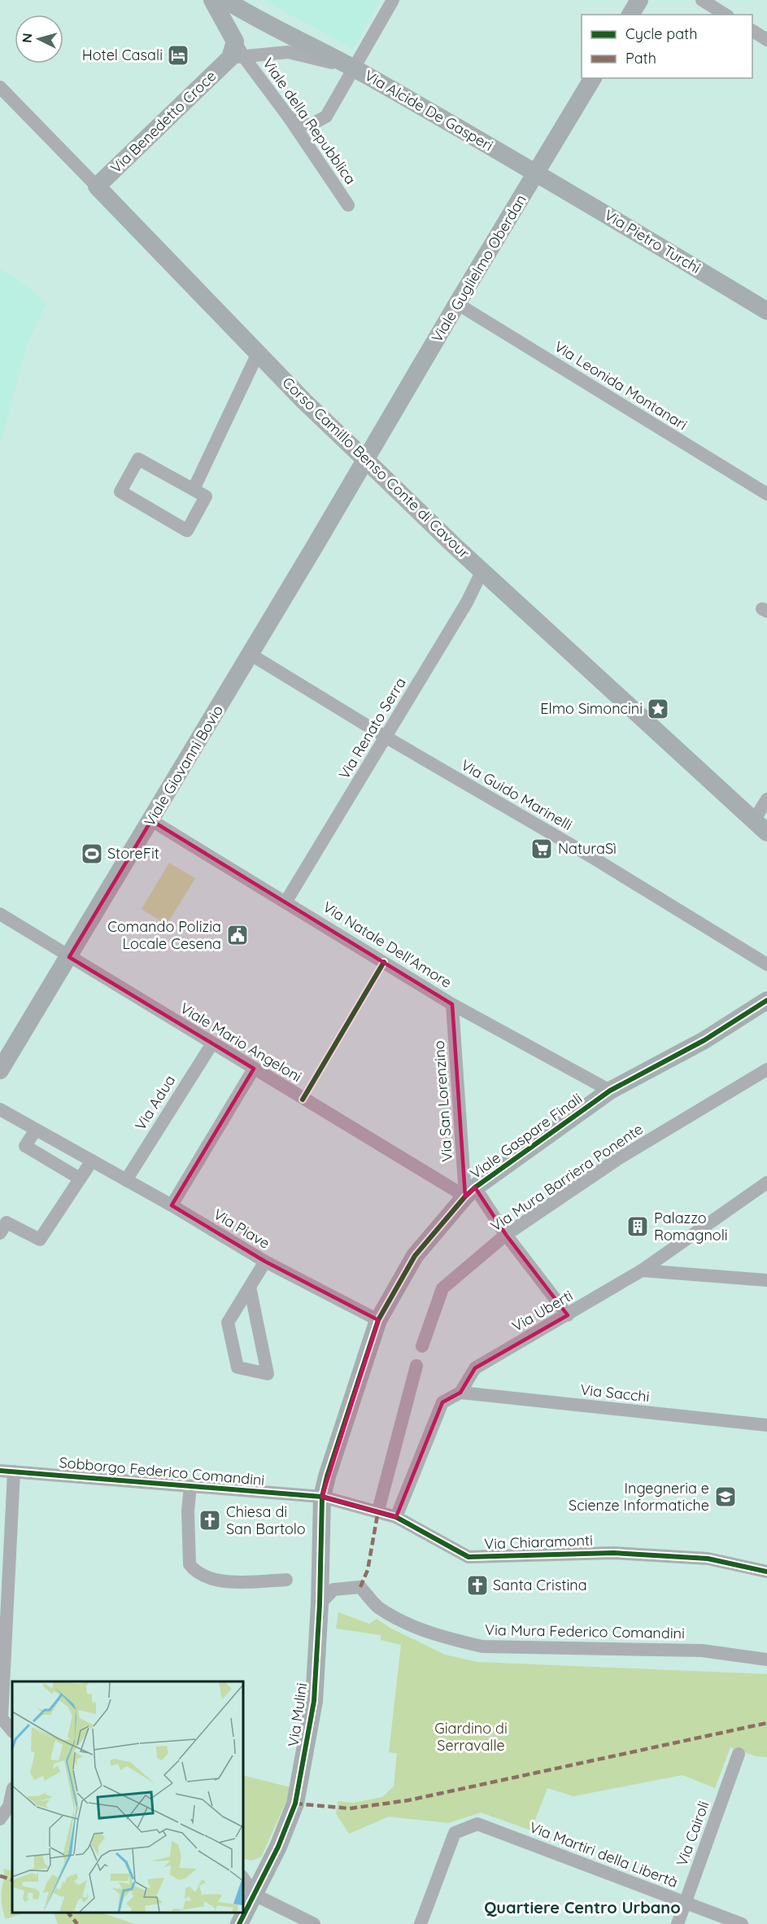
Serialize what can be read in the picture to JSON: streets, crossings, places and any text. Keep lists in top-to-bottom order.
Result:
{
  "streets": {
    "main road": [
      "Via Alcide De Gasperi",
      "Via Benedetto Croce",
      "Via Pietro Turchi",
      "Viale Guglielmo Oberdan",
      "Corso Camillo Benso Conte di Cavour",
      "Viale Giovanni Bovio",
      "Viale Gaspare Finali",
      "Via Mulini"
    ],
    "street": [
      "Viale della Repubblica",
      "Via Leonida Montanari",
      "Via Renato Serra",
      "Via Guido Marinelli",
      "Via Natale Dell'Amore",
      "Viale Mario Angeloni",
      "Via San Lorenzino",
      "Via Adua",
      "Via Mura Barriera Ponente",
      "Via Piave",
      "Via Uberti",
      "Via Sacchi",
      "Sobborgo Federico Comandini",
      "Via Chiaramonti",
      "Via Mura Federico Comandini",
      "Via Cairoli",
      "Via Martiri della Libertà"
    ]
  },
  "crossings": [
    ["Via Alcide De Gasperi", "Viale della Repubblica"],
    ["Via Alcide De Gasperi", "Via Pietro Turchi"],
    ["Via Alcide De Gasperi", "Viale Guglielmo Oberdan"],
    ["Viale della Repubblica", "Via Benedetto Croce"],
    ["Via Benedetto Croce", "Corso Camillo Benso Conte di Cavour"],
    ["Via Pietro Turchi", "Viale Guglielmo Oberdan"],
    ["Viale Guglielmo Oberdan", "Via Leonida Montanari"],
    ["Viale Guglielmo Oberdan", "Corso Camillo Benso Conte di Cavour"],
    ["Viale Guglielmo Oberdan", "Viale Giovanni Bovio"],
    ["Corso Camillo Benso Conte di Cavour", "Via Renato Serra"],
    ["Corso Camillo Benso Conte di Cavour", "Viale Giovanni Bovio"],
    ["Via Renato Serra", "Via Guido Marinelli"],
    ["Via Renato Serra", "Via Natale Dell'Amore"],
    ["Viale Giovanni Bovio", "Via Guido Marinelli"],
    ["Viale Giovanni Bovio", "Via Natale Dell'Amore"],
    ["Viale Giovanni Bovio", "Viale Mario Angeloni"],
    ["Via Natale Dell'Amore", "Via San Lorenzino"],
    ["Via Natale Dell'Amore", "Viale Gaspare Finali"],
    ["Viale Mario Angeloni", "Via San Lorenzino"],
    ["Viale Mario Angeloni", "Via Adua"],
    ["Viale Mario Angeloni", "Viale Gaspare Finali"],
    ["Via San Lorenzino", "Viale Gaspare Finali"],
    ["Via Adua", "Via Piave"],
    ["Viale Gaspare Finali", "Via Piave"],
    ["Viale Gaspare Finali", "Sobborgo Federico Comandini"],
    ["Viale Gaspare Finali", "Via Chiaramonti"],
    ["Viale Gaspare Finali", "Via Mulini"],
    ["Via Uberti", "Via Sacchi"],
    ["Via Uberti", "Via Chiaramonti"],
    ["Sobborgo Federico Comandini", "Via Chiaramonti"],
    ["Sobborgo Federico Comandini", "Via Mulini"],
    ["Via Chiaramonti", "Via Mulini"],
    ["Via Mura Federico Comandini", "Via Mulini"],
    ["Via Cairoli", "Via Martiri della Libertà"]
  ],
  "districts": ["Quartiere Centro Urbano"],
  "parks": ["Giardino di Serravalle"],
  "places": {
    "hotel": ["Hotel Casali"],
    "place": ["Elmo Simoncini"],
    "supermarket": ["NaturaSì"],
    "sports": ["StoreFit"],
    "public building": ["Comando Polizia Locale Cesena"],
    "building": ["Palazzo Romagnoli"],
    "school or university": ["Ingegneria e Scienze Informatiche"],
    "church": ["Chiesa di San Bartolo", "Santa Cristina"]
  },
  "legend": ["Cycle path", "Path"],
  "north": "left"
}
